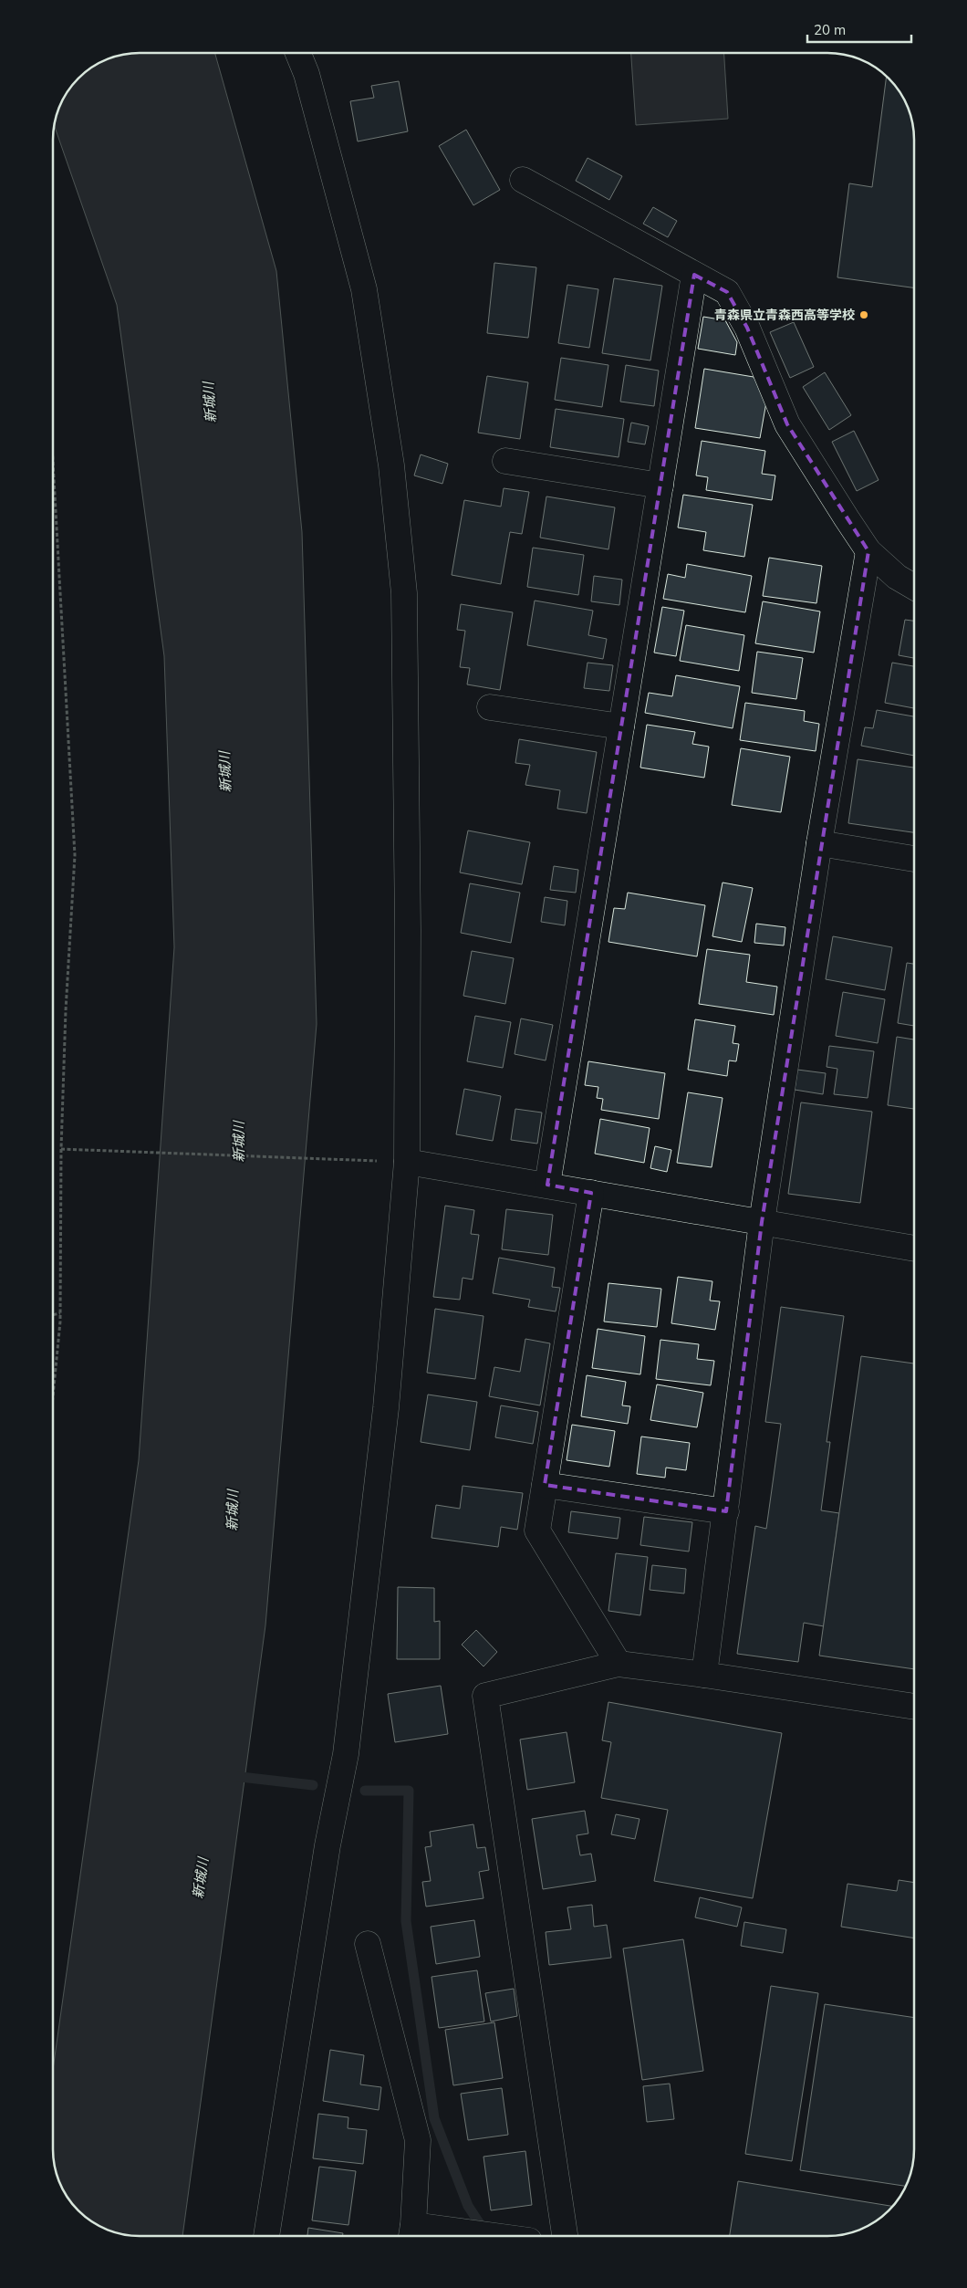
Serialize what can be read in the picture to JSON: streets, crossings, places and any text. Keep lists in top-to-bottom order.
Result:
{
  "water": ["新城川"],
  "places": ["青森県立青森西高等学校"],
  "scale_bar": "20 m"
}
